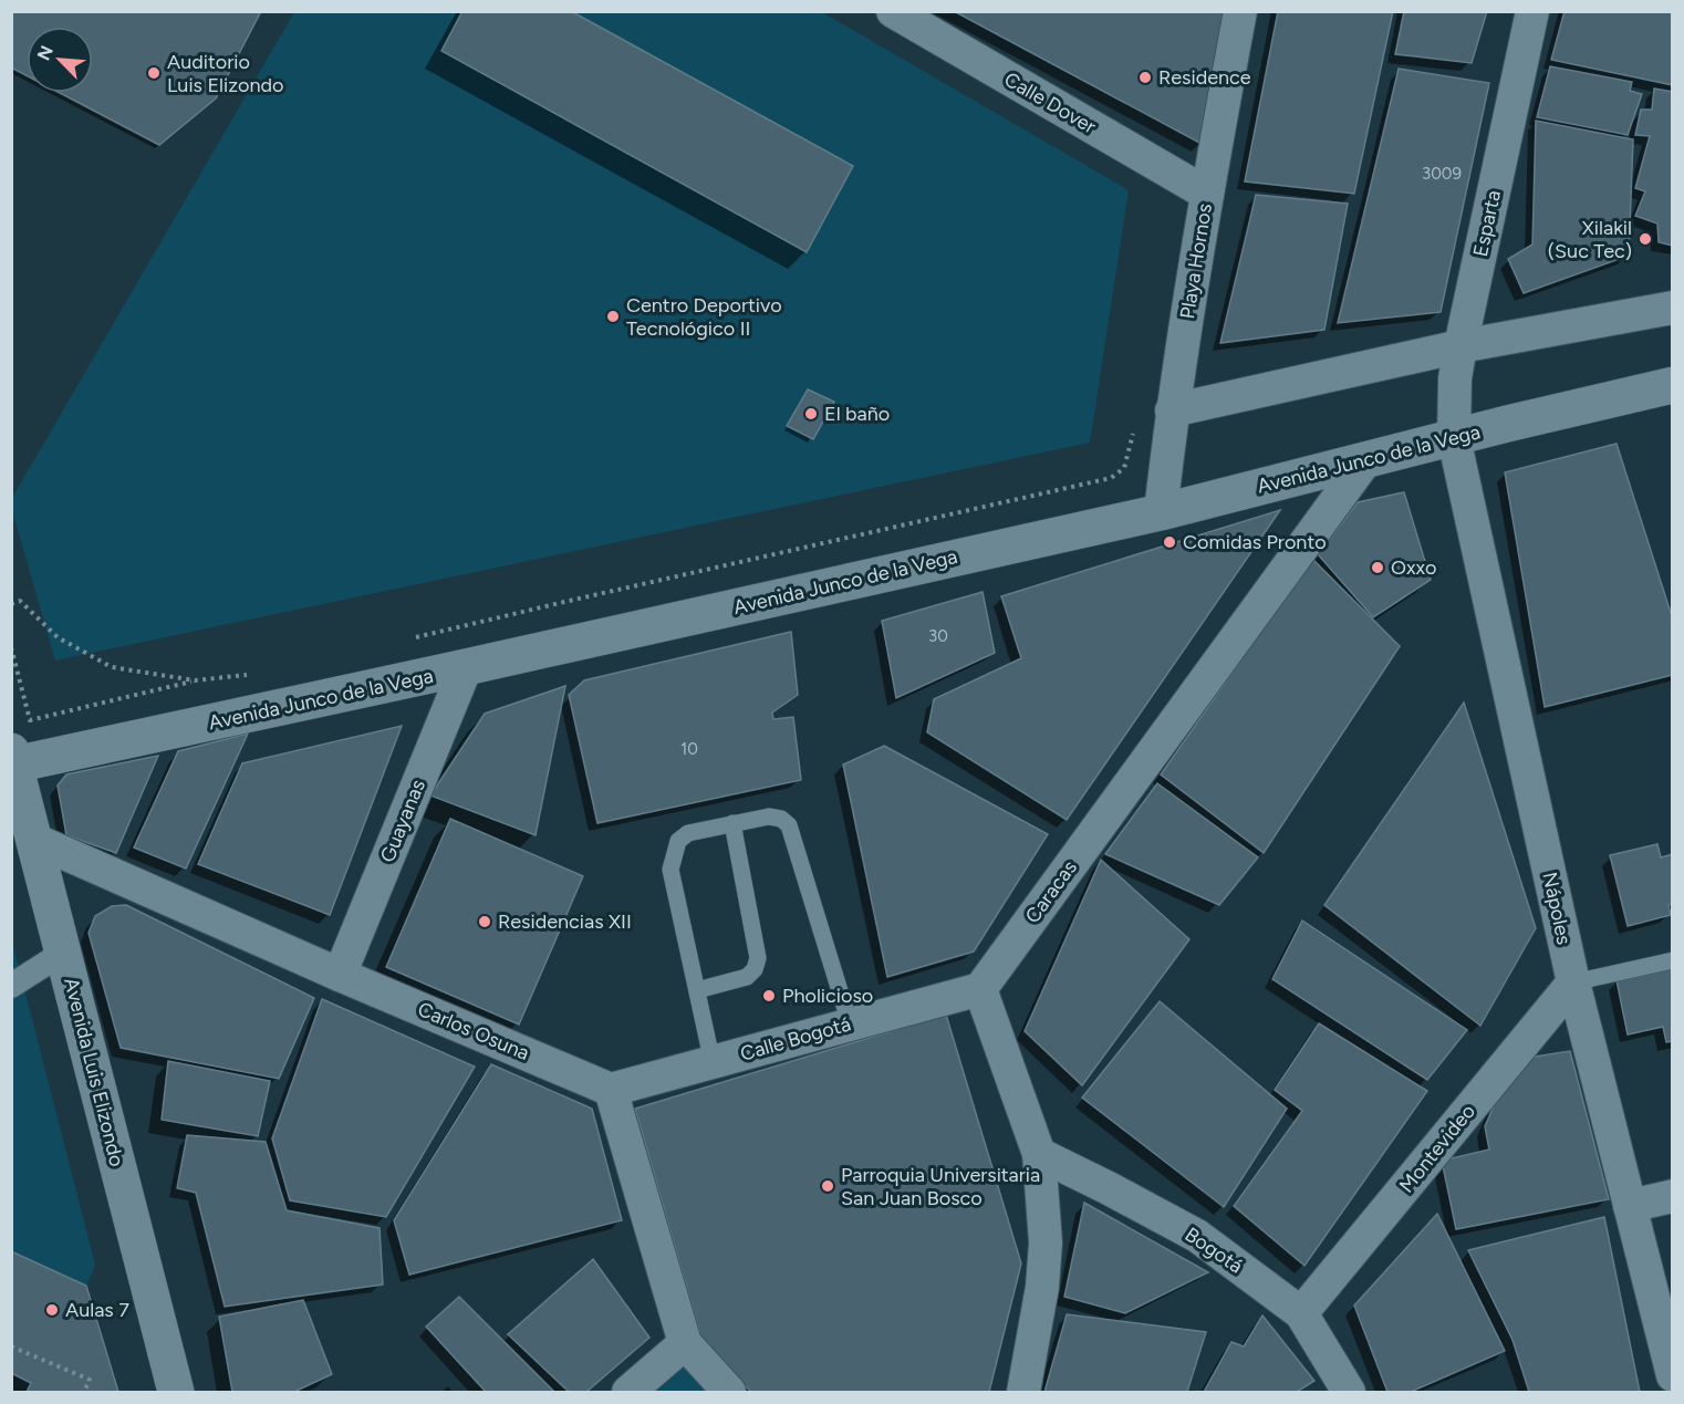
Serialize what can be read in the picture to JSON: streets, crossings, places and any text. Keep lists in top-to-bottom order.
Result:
{
  "streets": {
    "street": [
      "Calle Dover",
      "Esparta",
      "Playa Hornos",
      "Avenida Junco de la Vega",
      "Guayanas",
      "Caracas",
      "Nápoles",
      "Carlos Osuna",
      "Calle Bogotá",
      "Avenida Luis Elizondo",
      "Montevideo",
      "Bogotá"
    ]
  },
  "crossings": [
    ["Calle Dover", "Playa Hornos"],
    ["Esparta", "Avenida Junco de la Vega"],
    ["Esparta", "Nápoles"],
    ["Playa Hornos", "Avenida Junco de la Vega"],
    ["Avenida Junco de la Vega", "Guayanas"],
    ["Avenida Junco de la Vega", "Caracas"],
    ["Avenida Junco de la Vega", "Nápoles"],
    ["Avenida Junco de la Vega", "Avenida Luis Elizondo"],
    ["Guayanas", "Carlos Osuna"],
    ["Caracas", "Calle Bogotá"],
    ["Nápoles", "Montevideo"],
    ["Carlos Osuna", "Calle Bogotá"],
    ["Carlos Osuna", "Avenida Luis Elizondo"],
    ["Montevideo", "Bogotá"]
  ],
  "places": [
    "Auditorio Luis Elizondo",
    "Residence",
    "Xilakil (Suc Tec)",
    "Centro Deportivo Tecnológico II",
    "El baño",
    "Comidas Pronto",
    "Oxxo",
    "Residencias XII",
    "Pholicioso",
    "Parroquia Universitaria San Juan Bosco",
    "Aulas 7"
  ],
  "house_numbers": ["3009", "30", "10"],
  "north": "top left"
}
